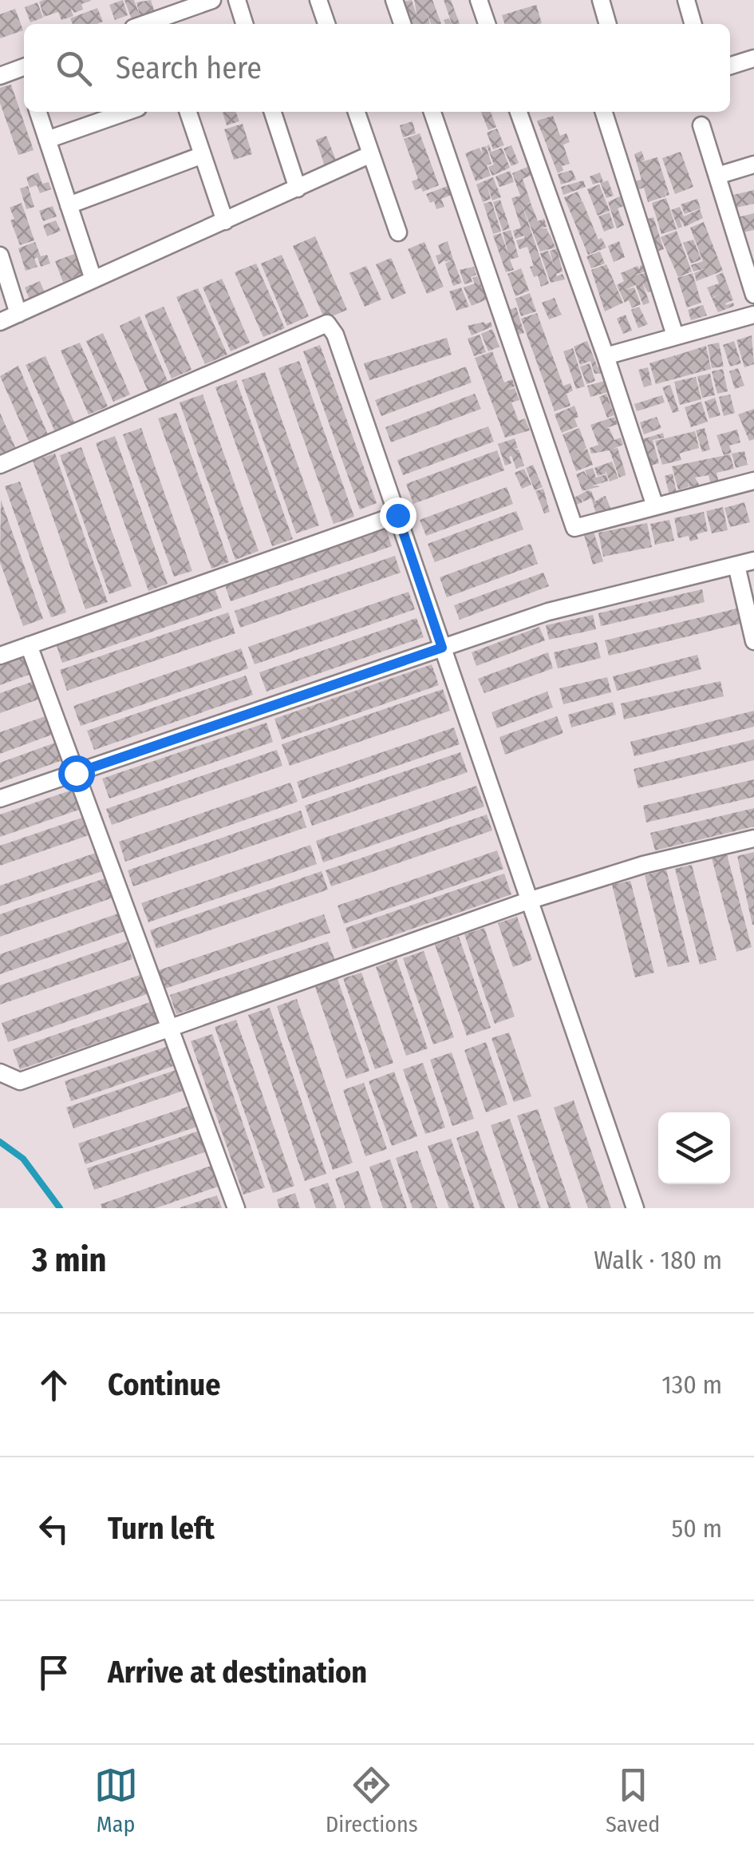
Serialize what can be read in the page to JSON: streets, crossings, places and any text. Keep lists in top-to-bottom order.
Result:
{
  "page": {
    "search": "Search here",
    "heading": ["3 min", "Walk · 180 m"],
    "list": [
      ["Continue", "130 m"],
      ["Turn left", "50 m"],
      "Arrive at destination"
    ],
    "nav": ["Map", "Directions", "Saved"]
  }
}
